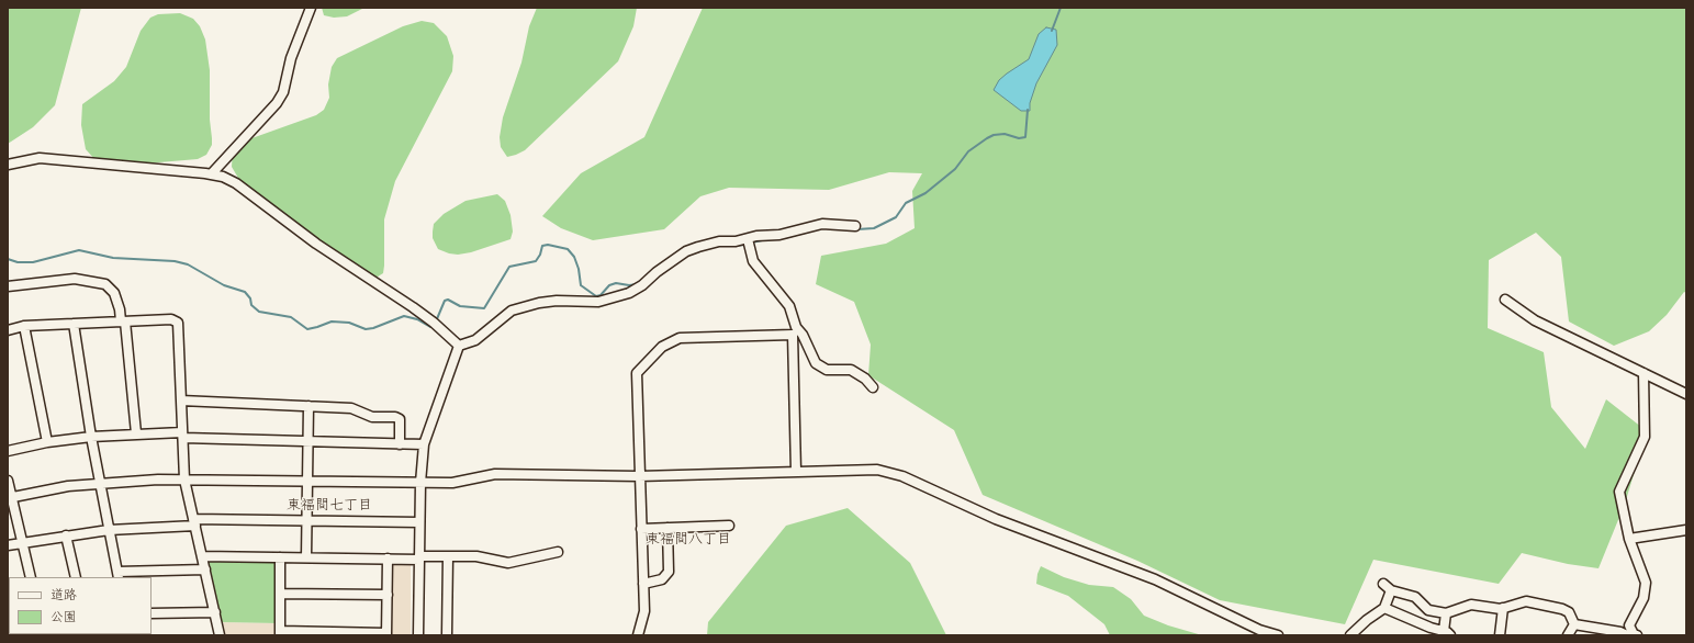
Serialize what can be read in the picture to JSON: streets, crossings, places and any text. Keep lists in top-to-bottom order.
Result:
{
  "districts": ["東福間七丁目", "東福間八丁目"],
  "legend": ["道路", "公園"]
}
